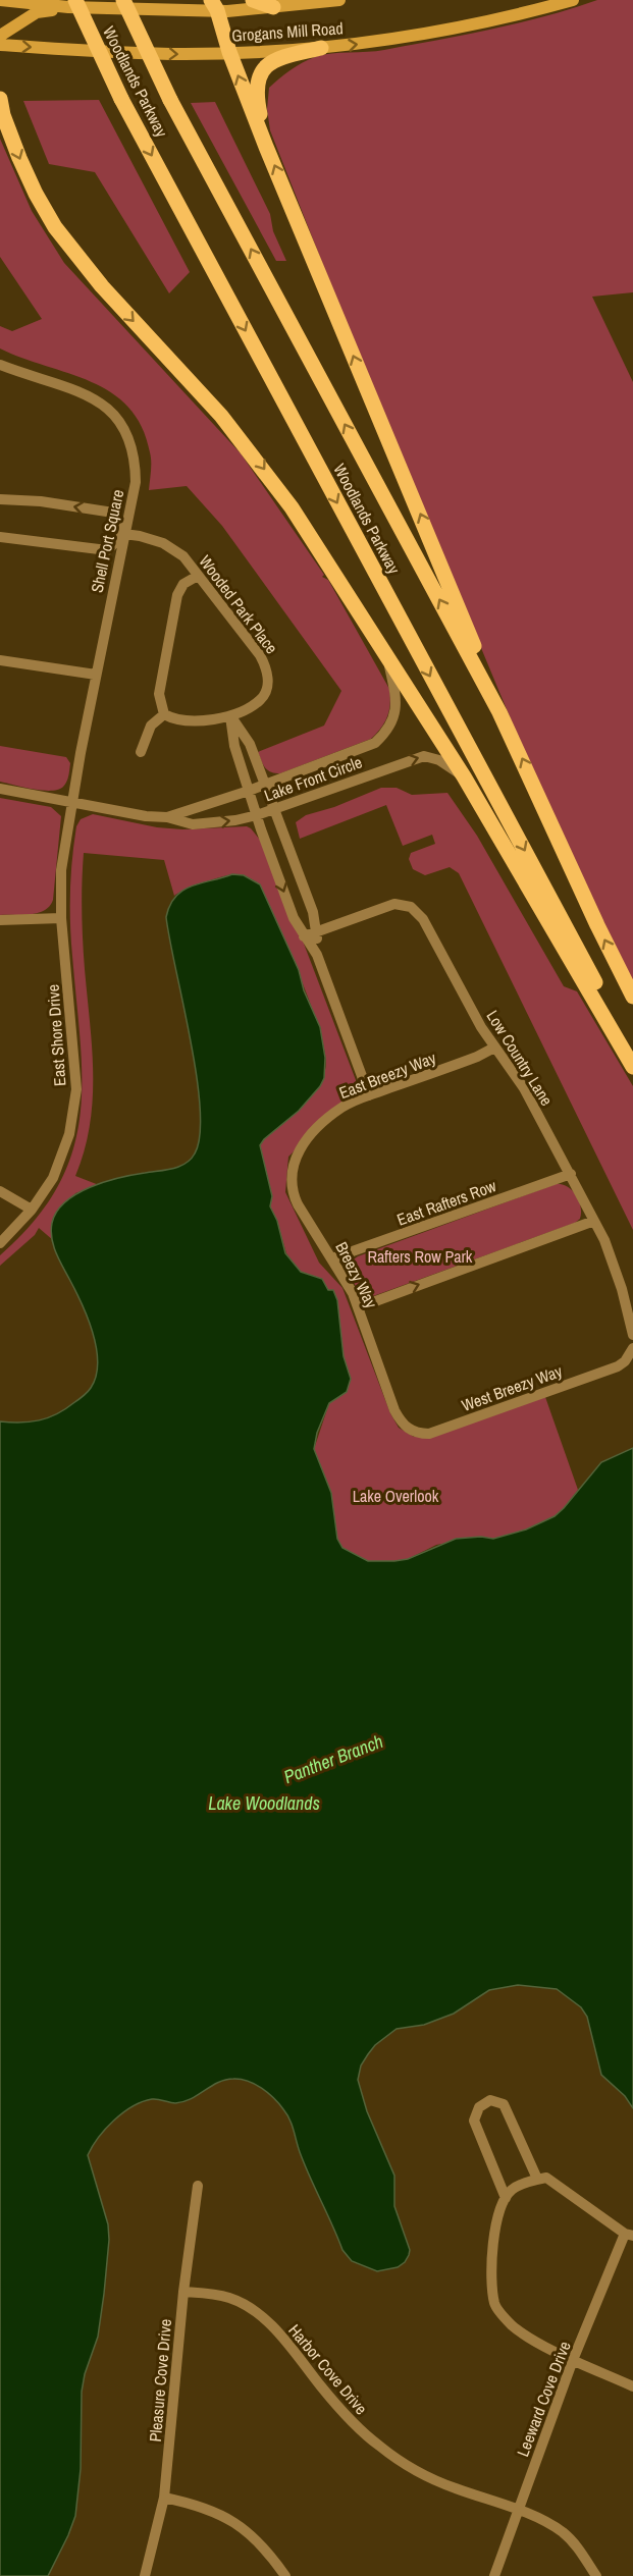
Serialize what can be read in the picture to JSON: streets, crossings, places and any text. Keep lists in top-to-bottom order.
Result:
{
  "streets": {
    "main road": ["Grogans Mill Road", "Woodlands Parkway"],
    "street": [
      "Shell Port Square",
      "Wooded Park Place",
      "Lake Front Circle",
      "East Shore Drive",
      "Low Country Lane",
      "East Breezy Way",
      "East Rafters Row",
      "Breezy Way",
      "West Breezy Way",
      "Harbor Cove Drive",
      "Pleasure Cove Drive",
      "Leeward Cove Drive"
    ]
  },
  "crossings": [
    ["Grogans Mill Road", "Woodlands Parkway"],
    ["Shell Port Square", "Wooded Park Place"],
    ["Shell Port Square", "Lake Front Circle"],
    ["Shell Port Square", "East Shore Drive"],
    ["Lake Front Circle", "East Shore Drive"],
    ["Low Country Lane", "East Breezy Way"],
    ["Low Country Lane", "East Rafters Row"],
    ["East Breezy Way", "Breezy Way"],
    ["East Rafters Row", "Breezy Way"],
    ["Breezy Way", "West Breezy Way"],
    ["Harbor Cove Drive", "Pleasure Cove Drive"],
    ["Harbor Cove Drive", "Leeward Cove Drive"]
  ],
  "one_way": ["Lake Front Circle"],
  "water": ["Panther Branch", "Lake Woodlands"],
  "parks": ["Rafters Row Park", "Lake Overlook"]
}
